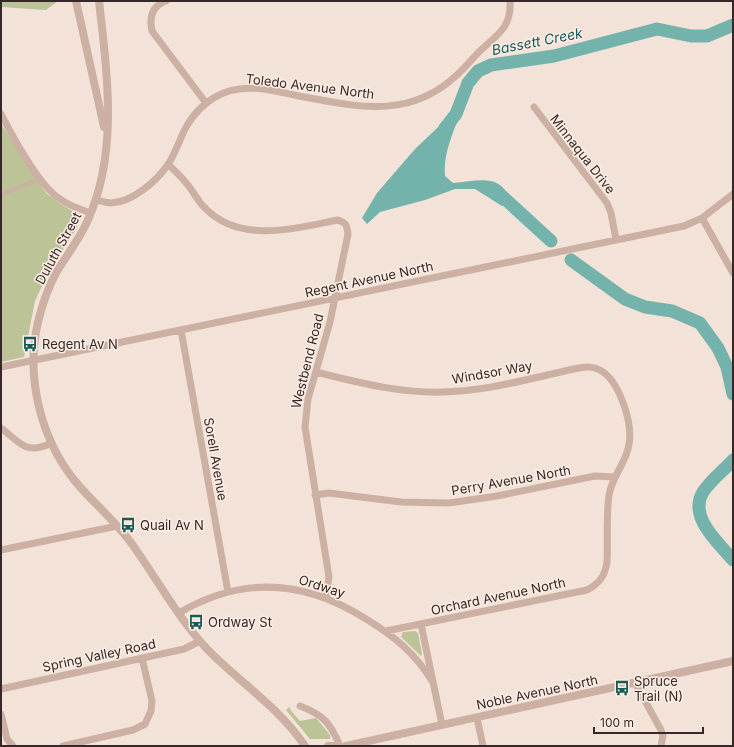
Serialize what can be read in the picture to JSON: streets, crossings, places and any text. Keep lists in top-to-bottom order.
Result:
{
  "streets": {
    "street": [
      "Toledo Avenue North",
      "Minnaqua Drive",
      "Duluth Street",
      "Regent Avenue North",
      "Westbend Road",
      "Windsor Way",
      "Sorell Avenue",
      "Perry Avenue North",
      "Ordway",
      "Orchard Avenue North",
      "Spring Valley Road",
      "Noble Avenue North"
    ]
  },
  "crossings": [
    ["Toledo Avenue North", "Duluth Street"],
    ["Toledo Avenue North", "Westbend Road"],
    ["Minnaqua Drive", "Regent Avenue North"],
    ["Duluth Street", "Regent Avenue North"],
    ["Duluth Street", "Ordway"],
    ["Duluth Street", "Spring Valley Road"],
    ["Regent Avenue North", "Westbend Road"],
    ["Regent Avenue North", "Sorell Avenue"],
    ["Westbend Road", "Windsor Way"],
    ["Westbend Road", "Perry Avenue North"],
    ["Westbend Road", "Ordway"],
    ["Windsor Way", "Perry Avenue North"],
    ["Windsor Way", "Orchard Avenue North"],
    ["Sorell Avenue", "Ordway"],
    ["Perry Avenue North", "Orchard Avenue North"],
    ["Ordway", "Orchard Avenue North"],
    ["Ordway", "Noble Avenue North"]
  ],
  "water": ["Bassett Creek"],
  "places": {
    "bus stop": [
      "Regent Av N",
      "Quail Av N",
      "Ordway St",
      "Spruce Trail (N)"
    ]
  },
  "scale_bar": "100 m"
}
